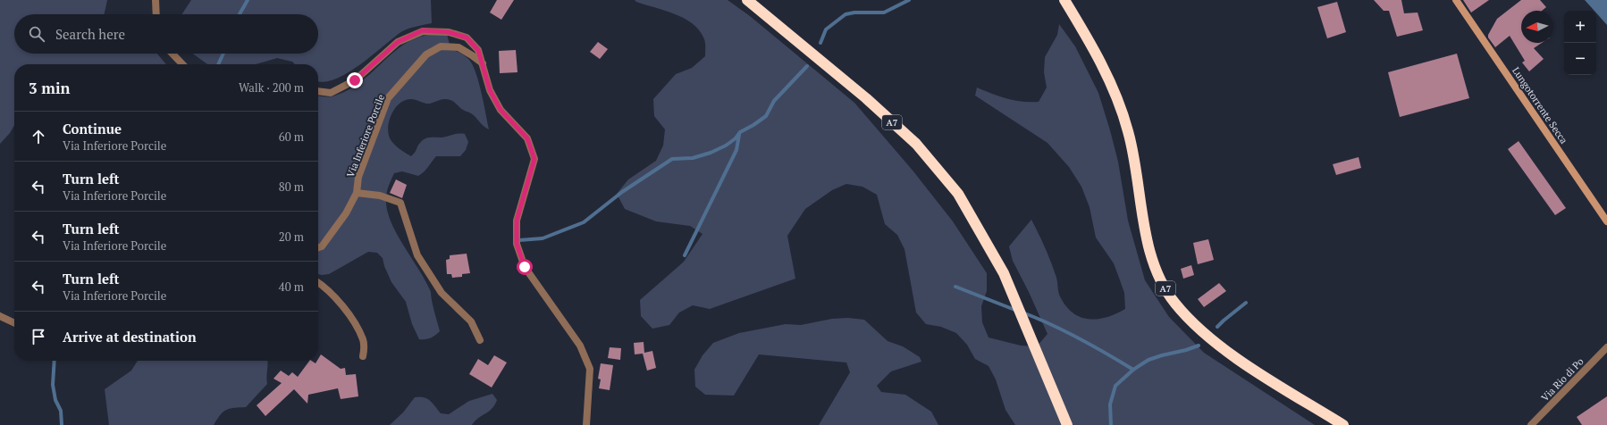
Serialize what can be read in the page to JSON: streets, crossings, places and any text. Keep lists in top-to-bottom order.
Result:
{
  "streets": {
    "highway": ["A7"],
    "main road": ["Lungotorrente Secca"],
    "street": ["Via Inferiore Porcile", "Via Rio di Po"]
  },
  "north": "left",
  "page": {
    "map_buttons": ["+", "−"],
    "search": "Search here",
    "heading": ["3 min", "Walk · 200 m"],
    "list": [
      ["Continue", "Via Inferiore Porcile", "60 m"],
      ["Turn left", "Via Inferiore Porcile", "80 m"],
      ["Turn left", "Via Inferiore Porcile", "20 m"],
      ["Turn left", "Via Inferiore Porcile", "40 m"],
      "Arrive at destination"
    ]
  }
}
